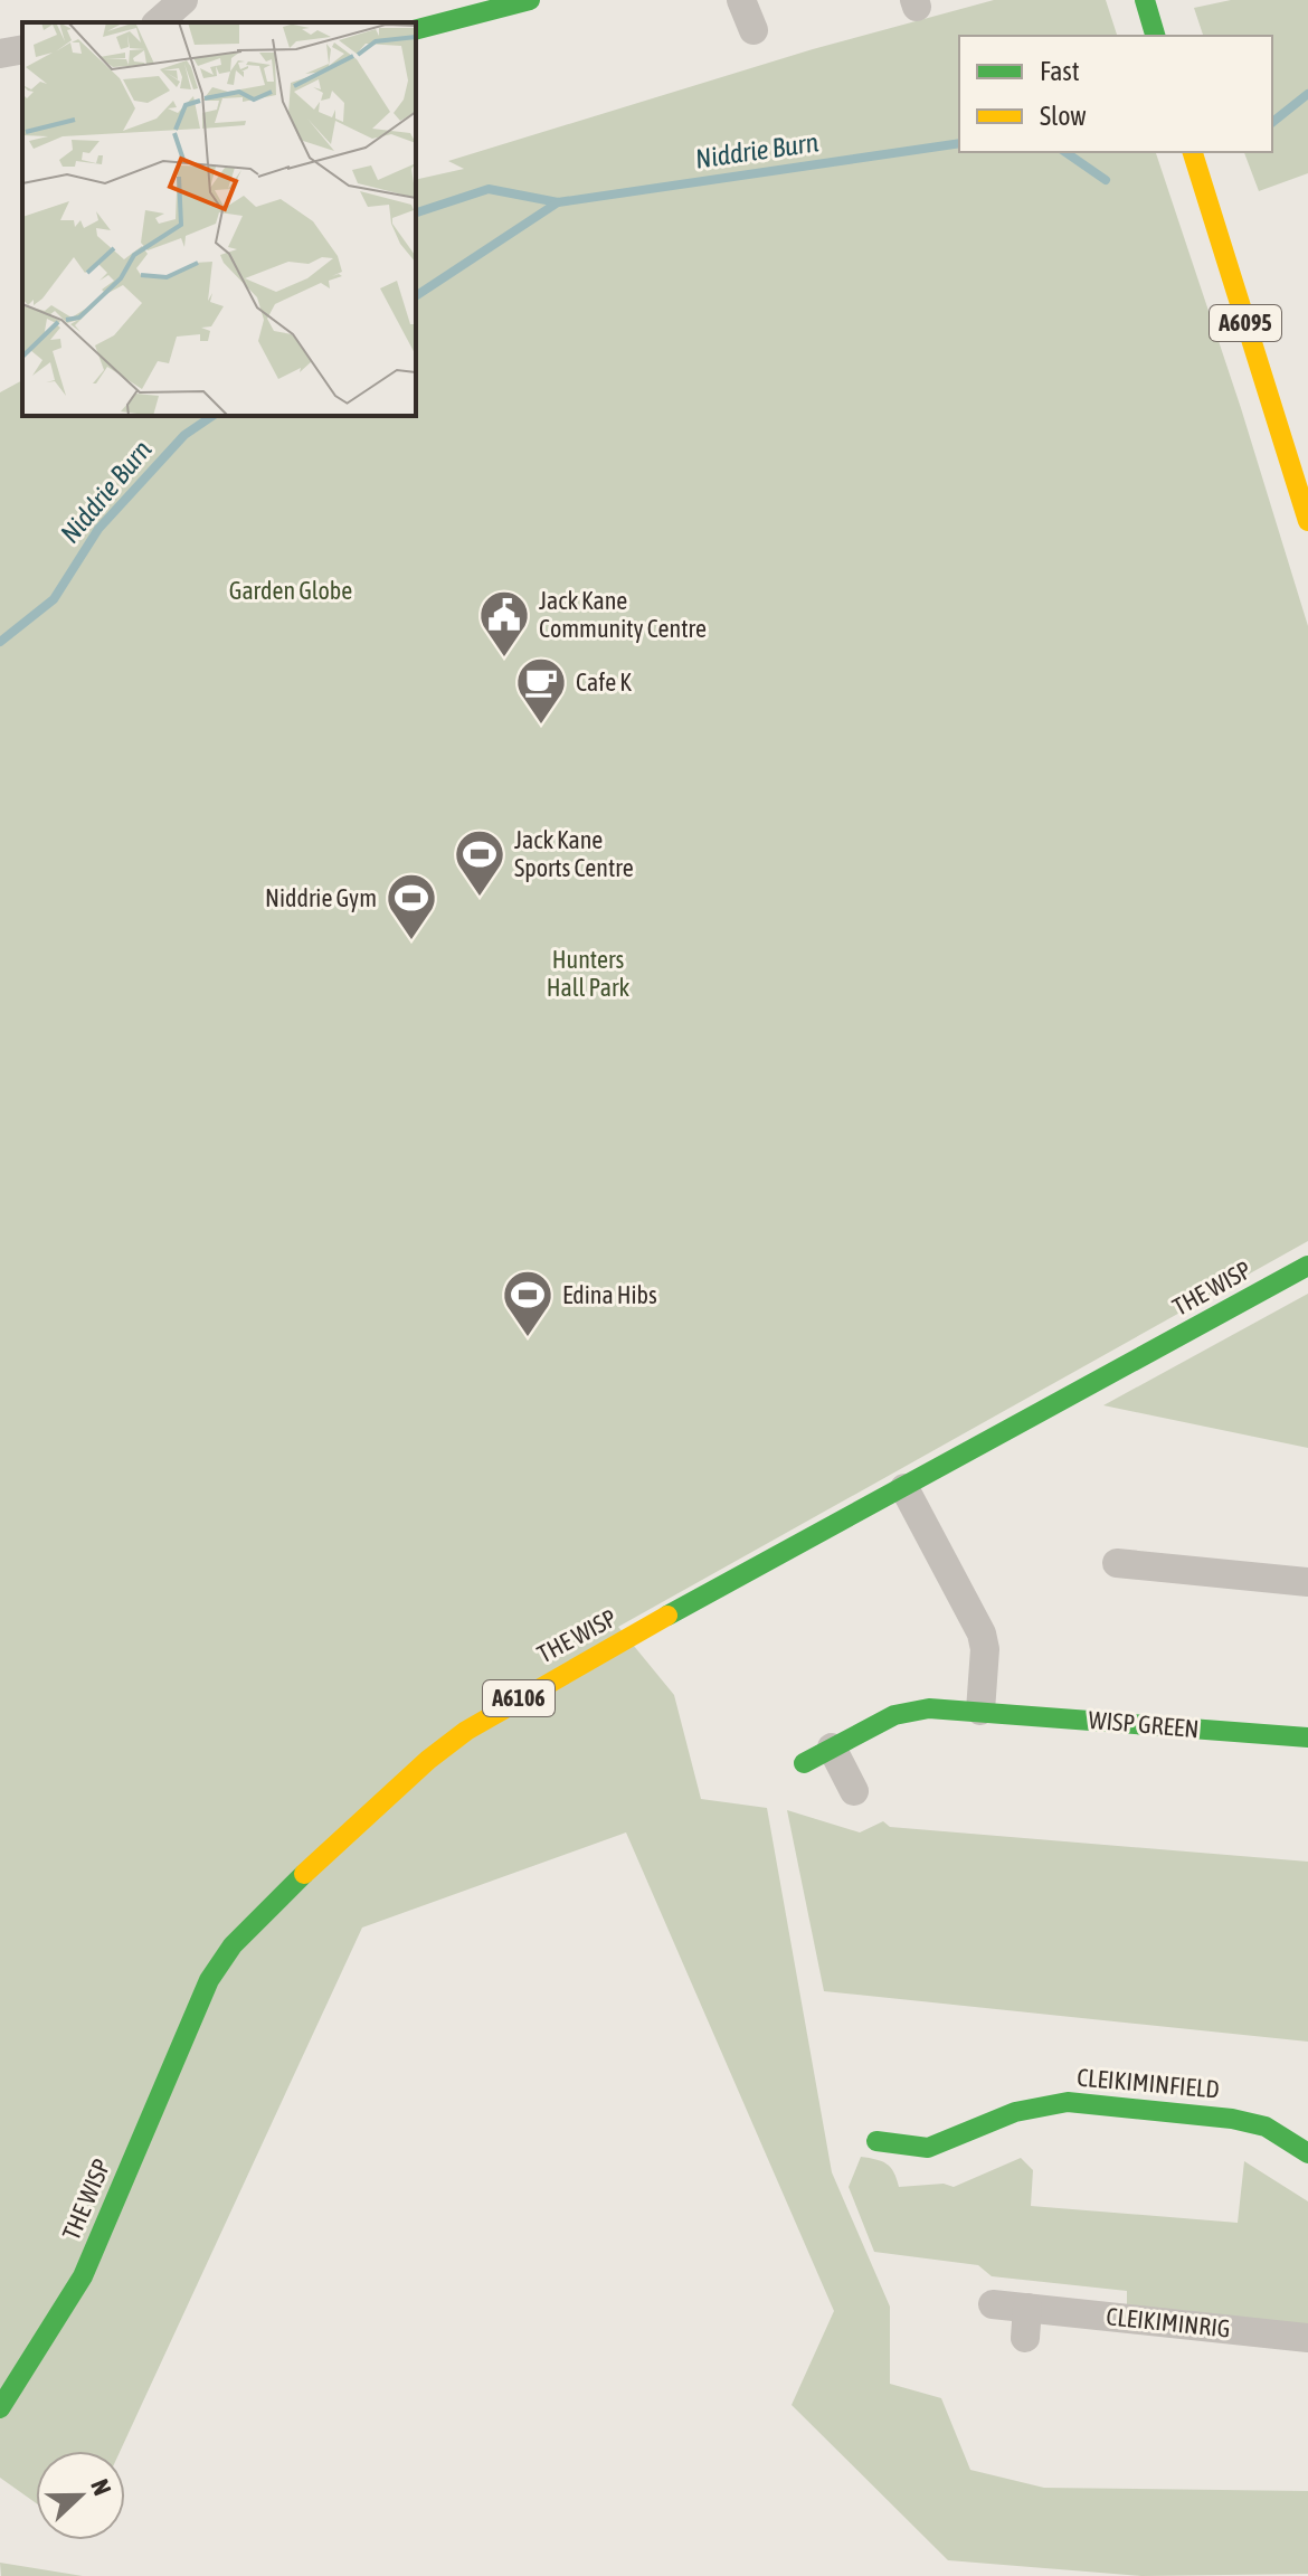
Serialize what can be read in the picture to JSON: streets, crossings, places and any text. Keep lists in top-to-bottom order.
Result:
{
  "streets": {
    "main road": [
      "A6095",
      "THE WISP",
      "A6106",
      "WISP GREEN",
      "CLEIKIMINFIELD"
    ],
    "street": ["CLEIKIMINRIG"]
  },
  "water": ["Niddrie Burn"],
  "parks": ["Garden Globe", "Hunters Hall Park"],
  "places": {
    "public building": ["Jack Kane Community Centre"],
    "cafe": ["Cafe K"],
    "sports": ["Jack Kane Sports Centre", "Niddrie Gym", "Edina Hibs"]
  },
  "legend": ["Fast", "Slow"],
  "north": "right"
}
